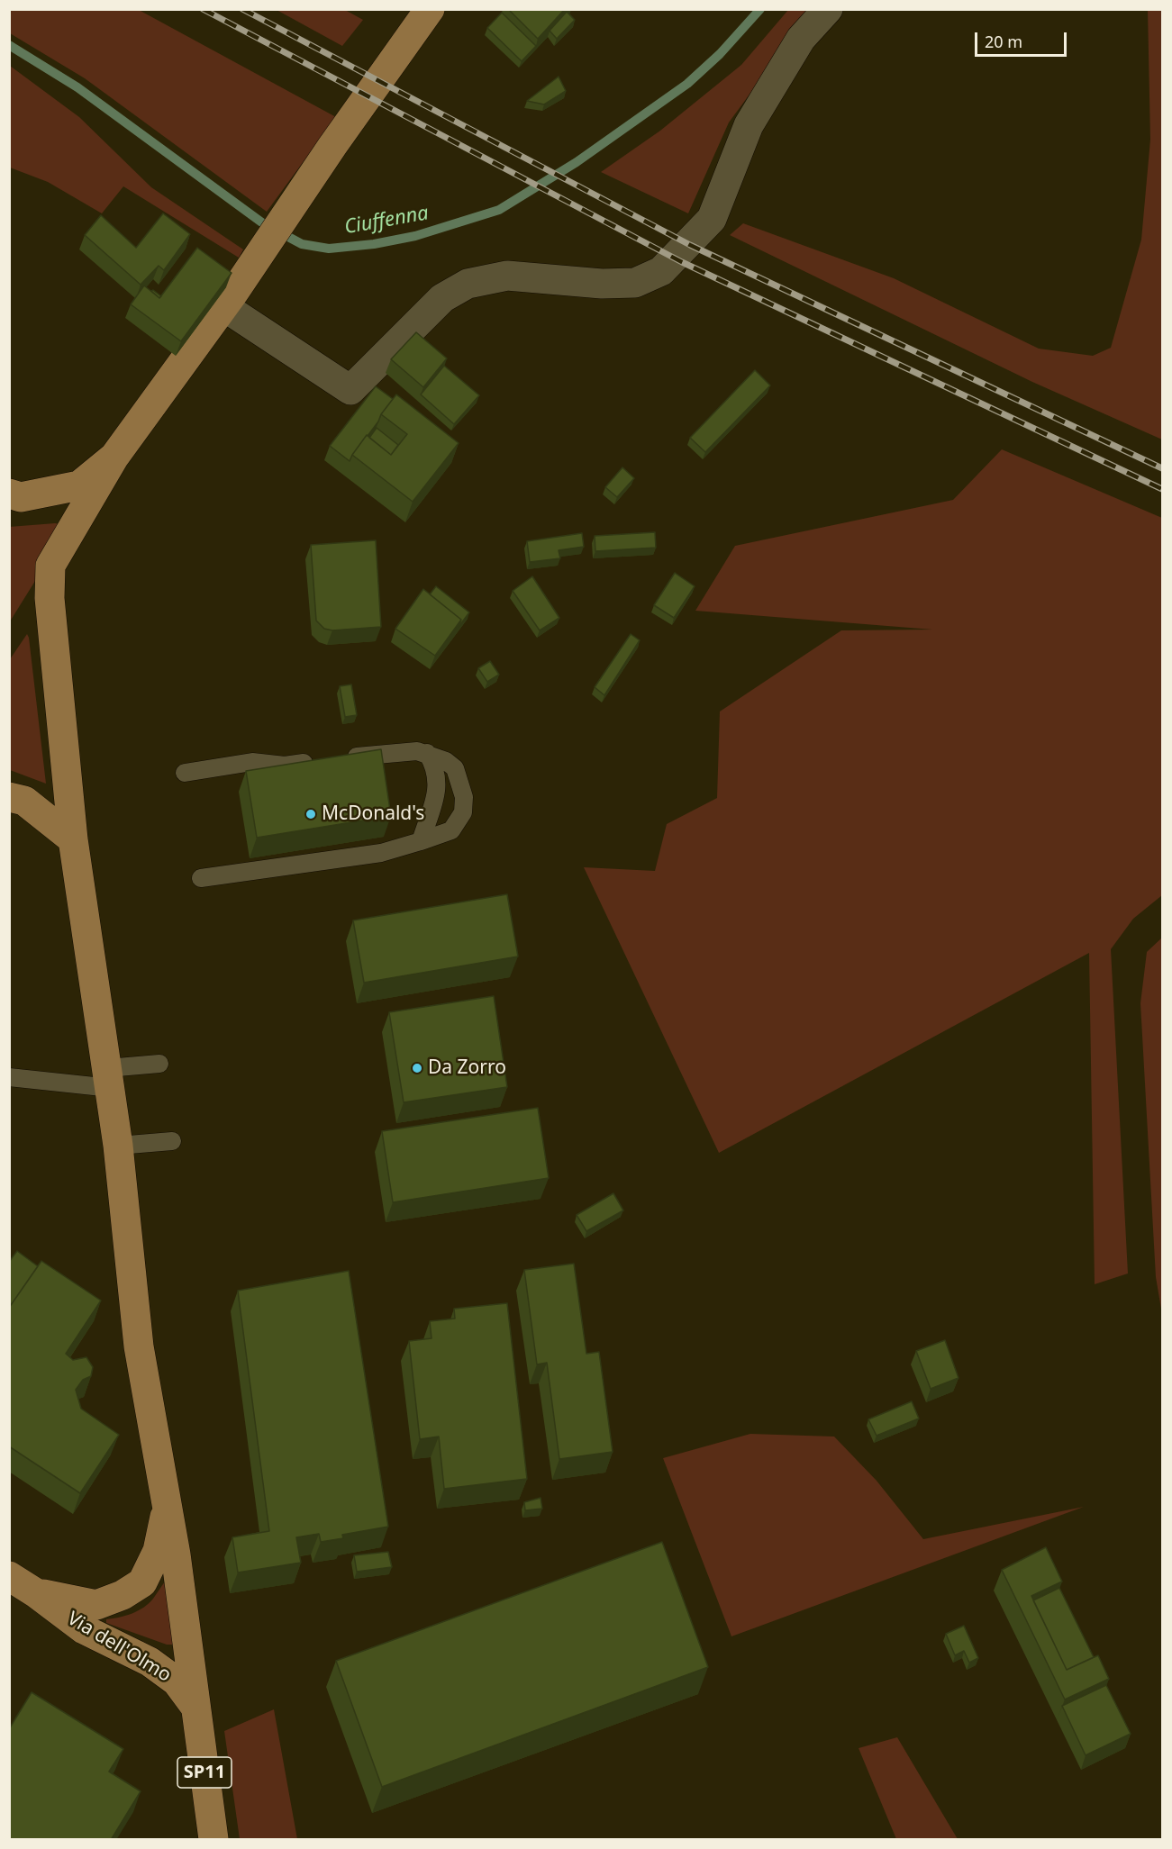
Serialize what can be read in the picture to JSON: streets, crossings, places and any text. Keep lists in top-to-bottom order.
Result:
{
  "streets": {
    "main road": ["Via dell'Olmo", "SP11"]
  },
  "crossings": [
    ["Via dell'Olmo", "SP11"]
  ],
  "water": ["Ciuffenna"],
  "places": ["McDonald's", "Da Zorro"],
  "scale_bar": "20 m"
}
